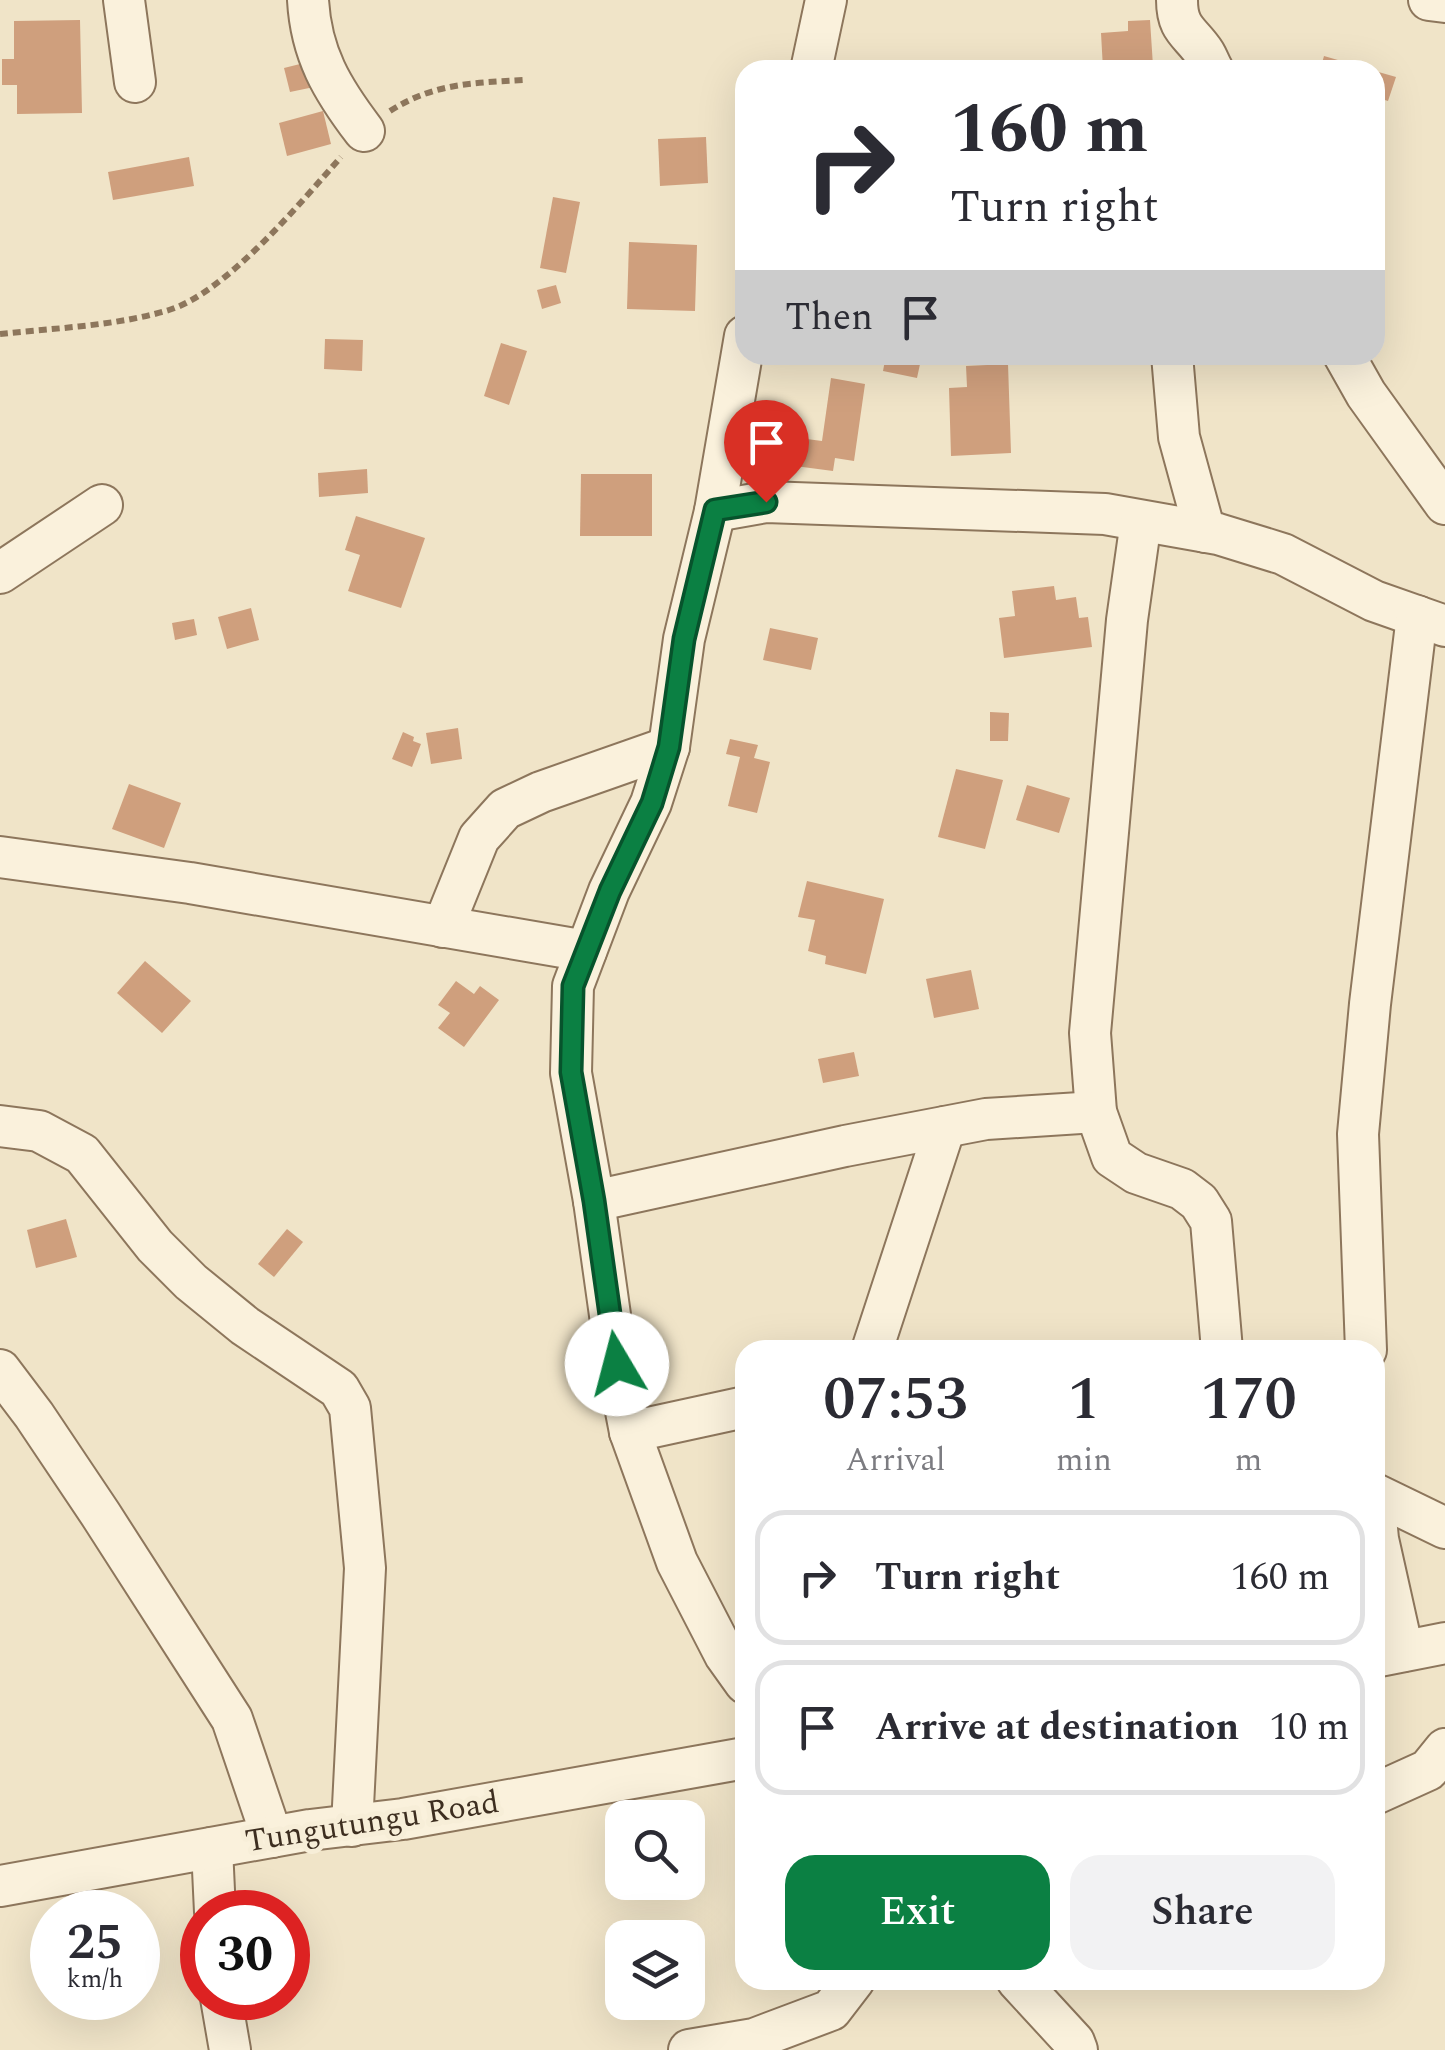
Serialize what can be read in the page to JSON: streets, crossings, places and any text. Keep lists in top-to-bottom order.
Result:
{
  "streets": {
    "street": ["Tungutungu Road"]
  },
  "page": {
    "turn": ["160 m", "Turn right"],
    "then": "Then",
    "eta": [
      "07:53",
      "Arrival",
      "1",
      "min",
      "170",
      "m"
    ],
    "list": [
      {
        "name": "Turn right",
        "value": "160 m"
      },
      {
        "name": "Arrive at destination",
        "value": "10 m"
      }
    ],
    "buttons": ["Exit", "Share"],
    "speed": "25 km/h",
    "limit": "30"
  }
}
